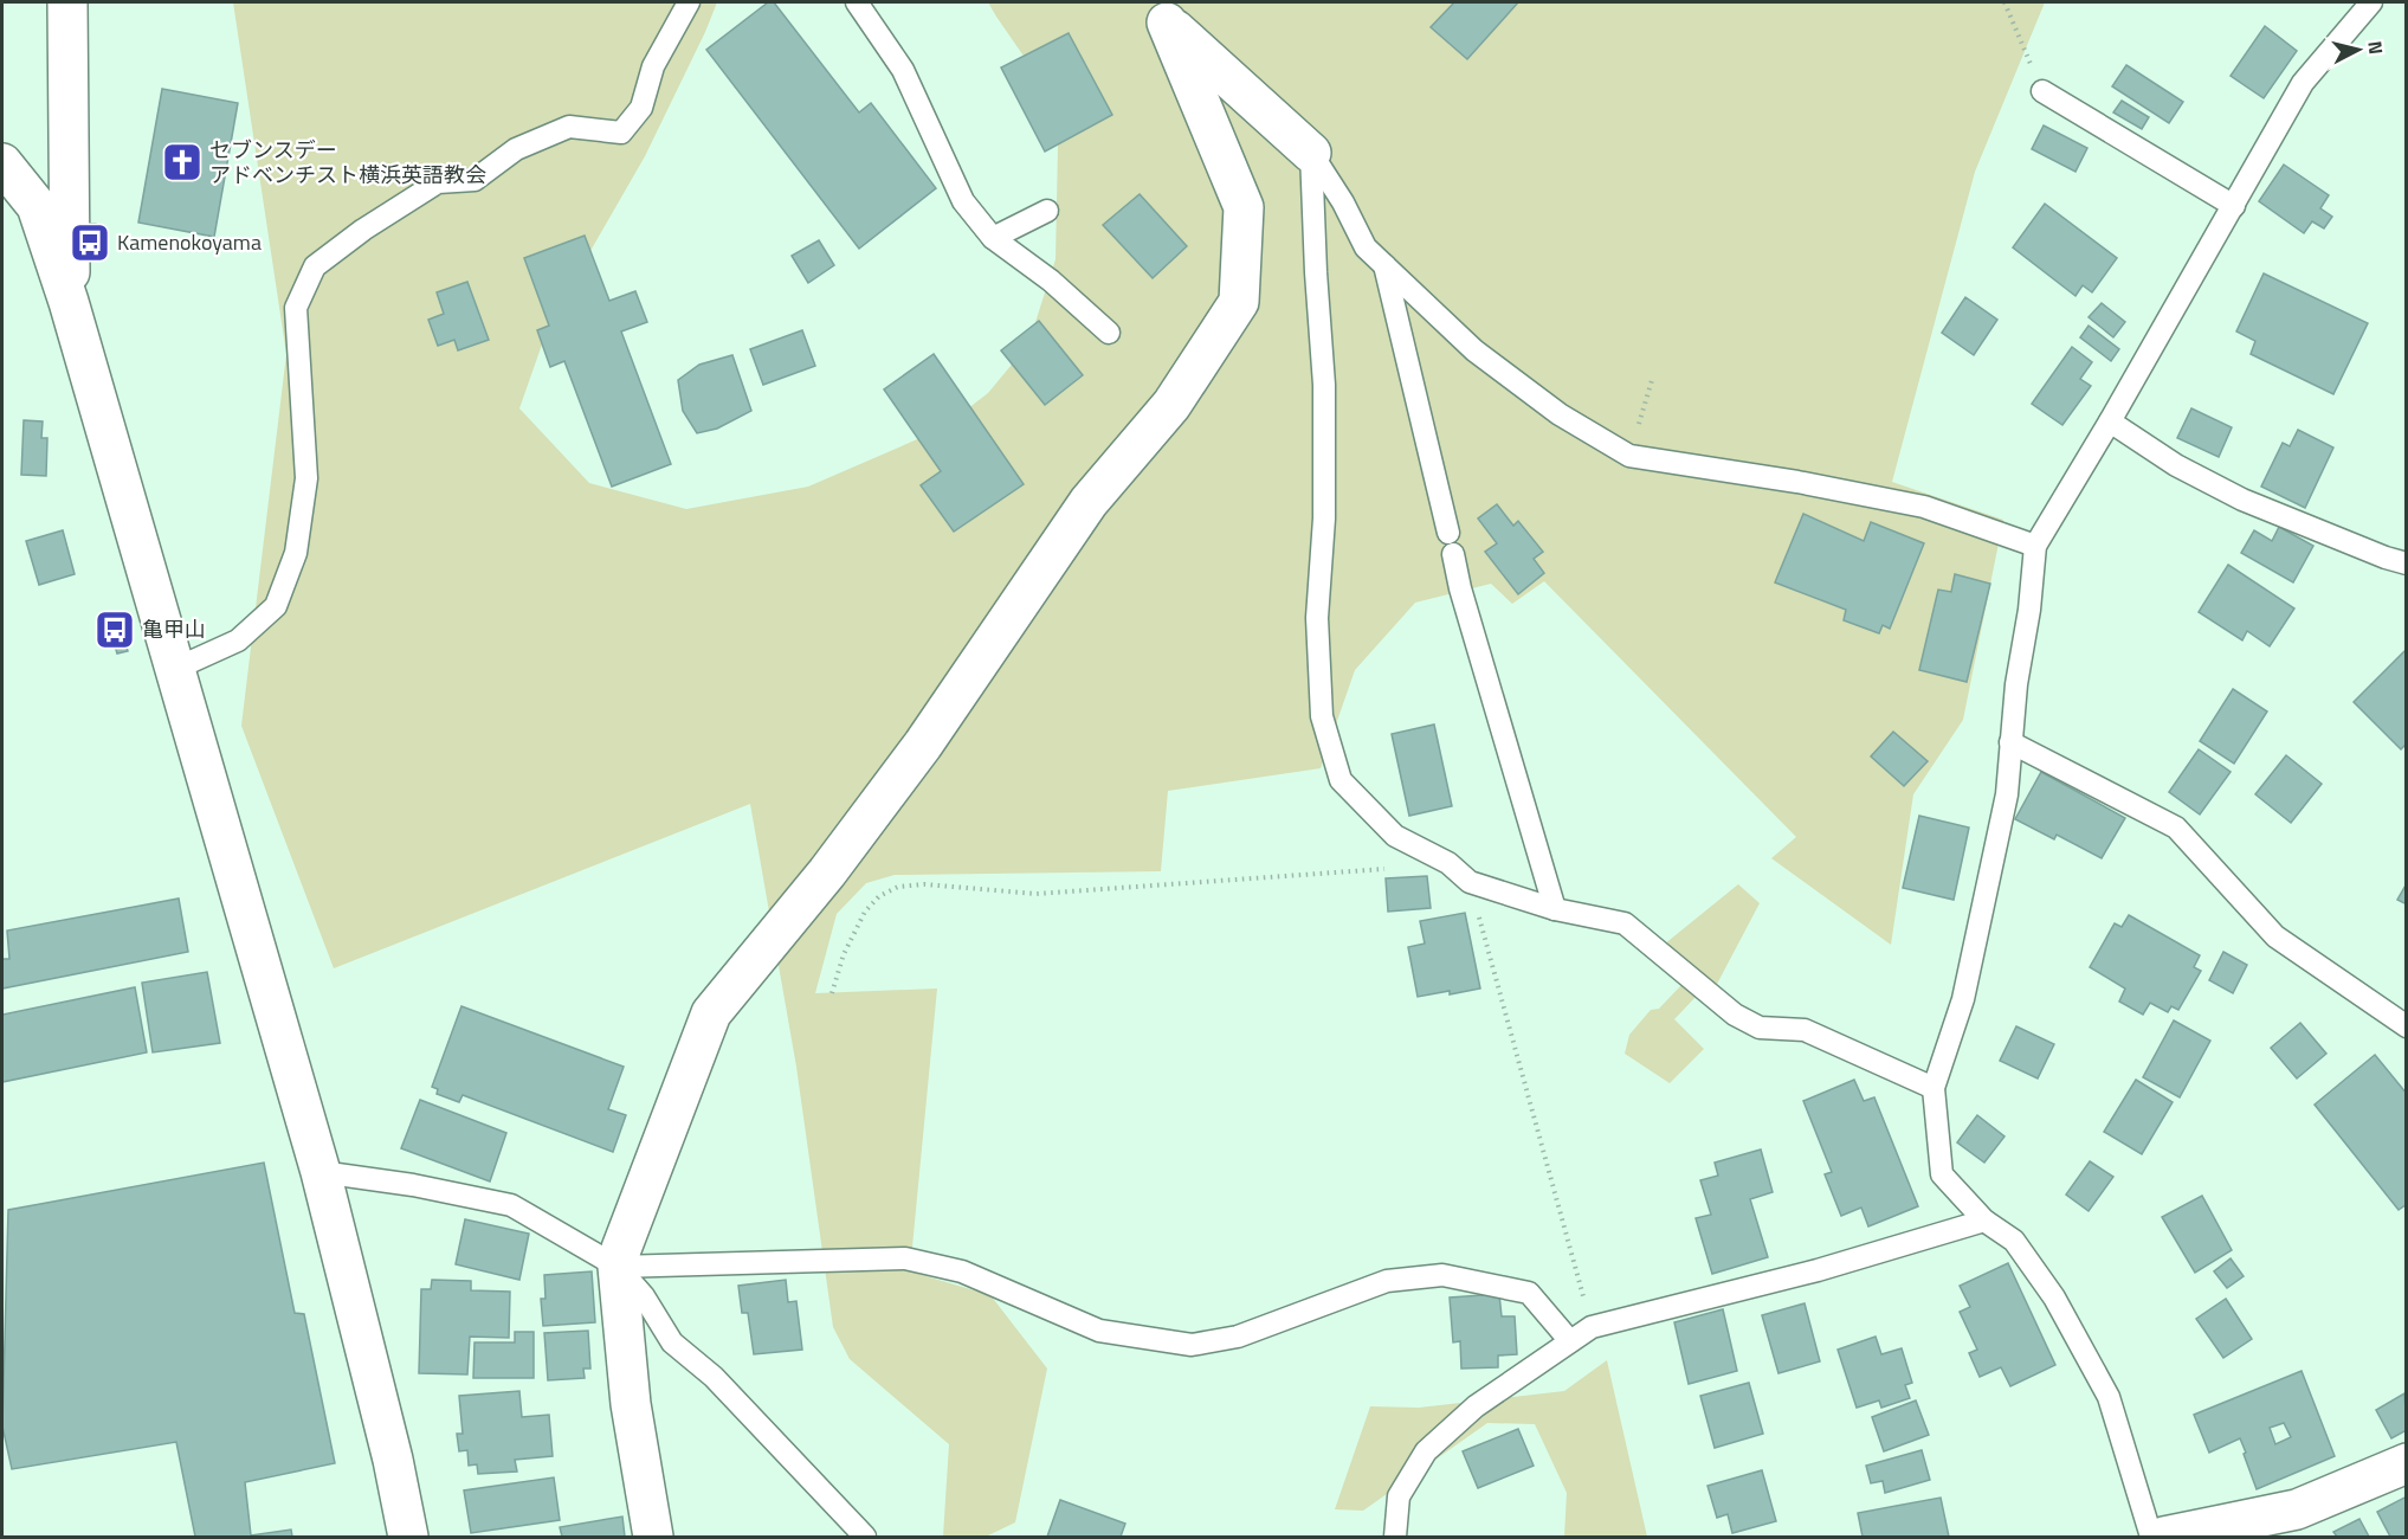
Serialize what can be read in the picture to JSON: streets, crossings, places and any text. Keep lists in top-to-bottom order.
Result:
{
  "places": {
    "church": ["セブンスデー アドベンチスト横浜英語教会"],
    "bus stop": ["Kamenokoyama", "亀甲山"]
  },
  "north": "right"
}
